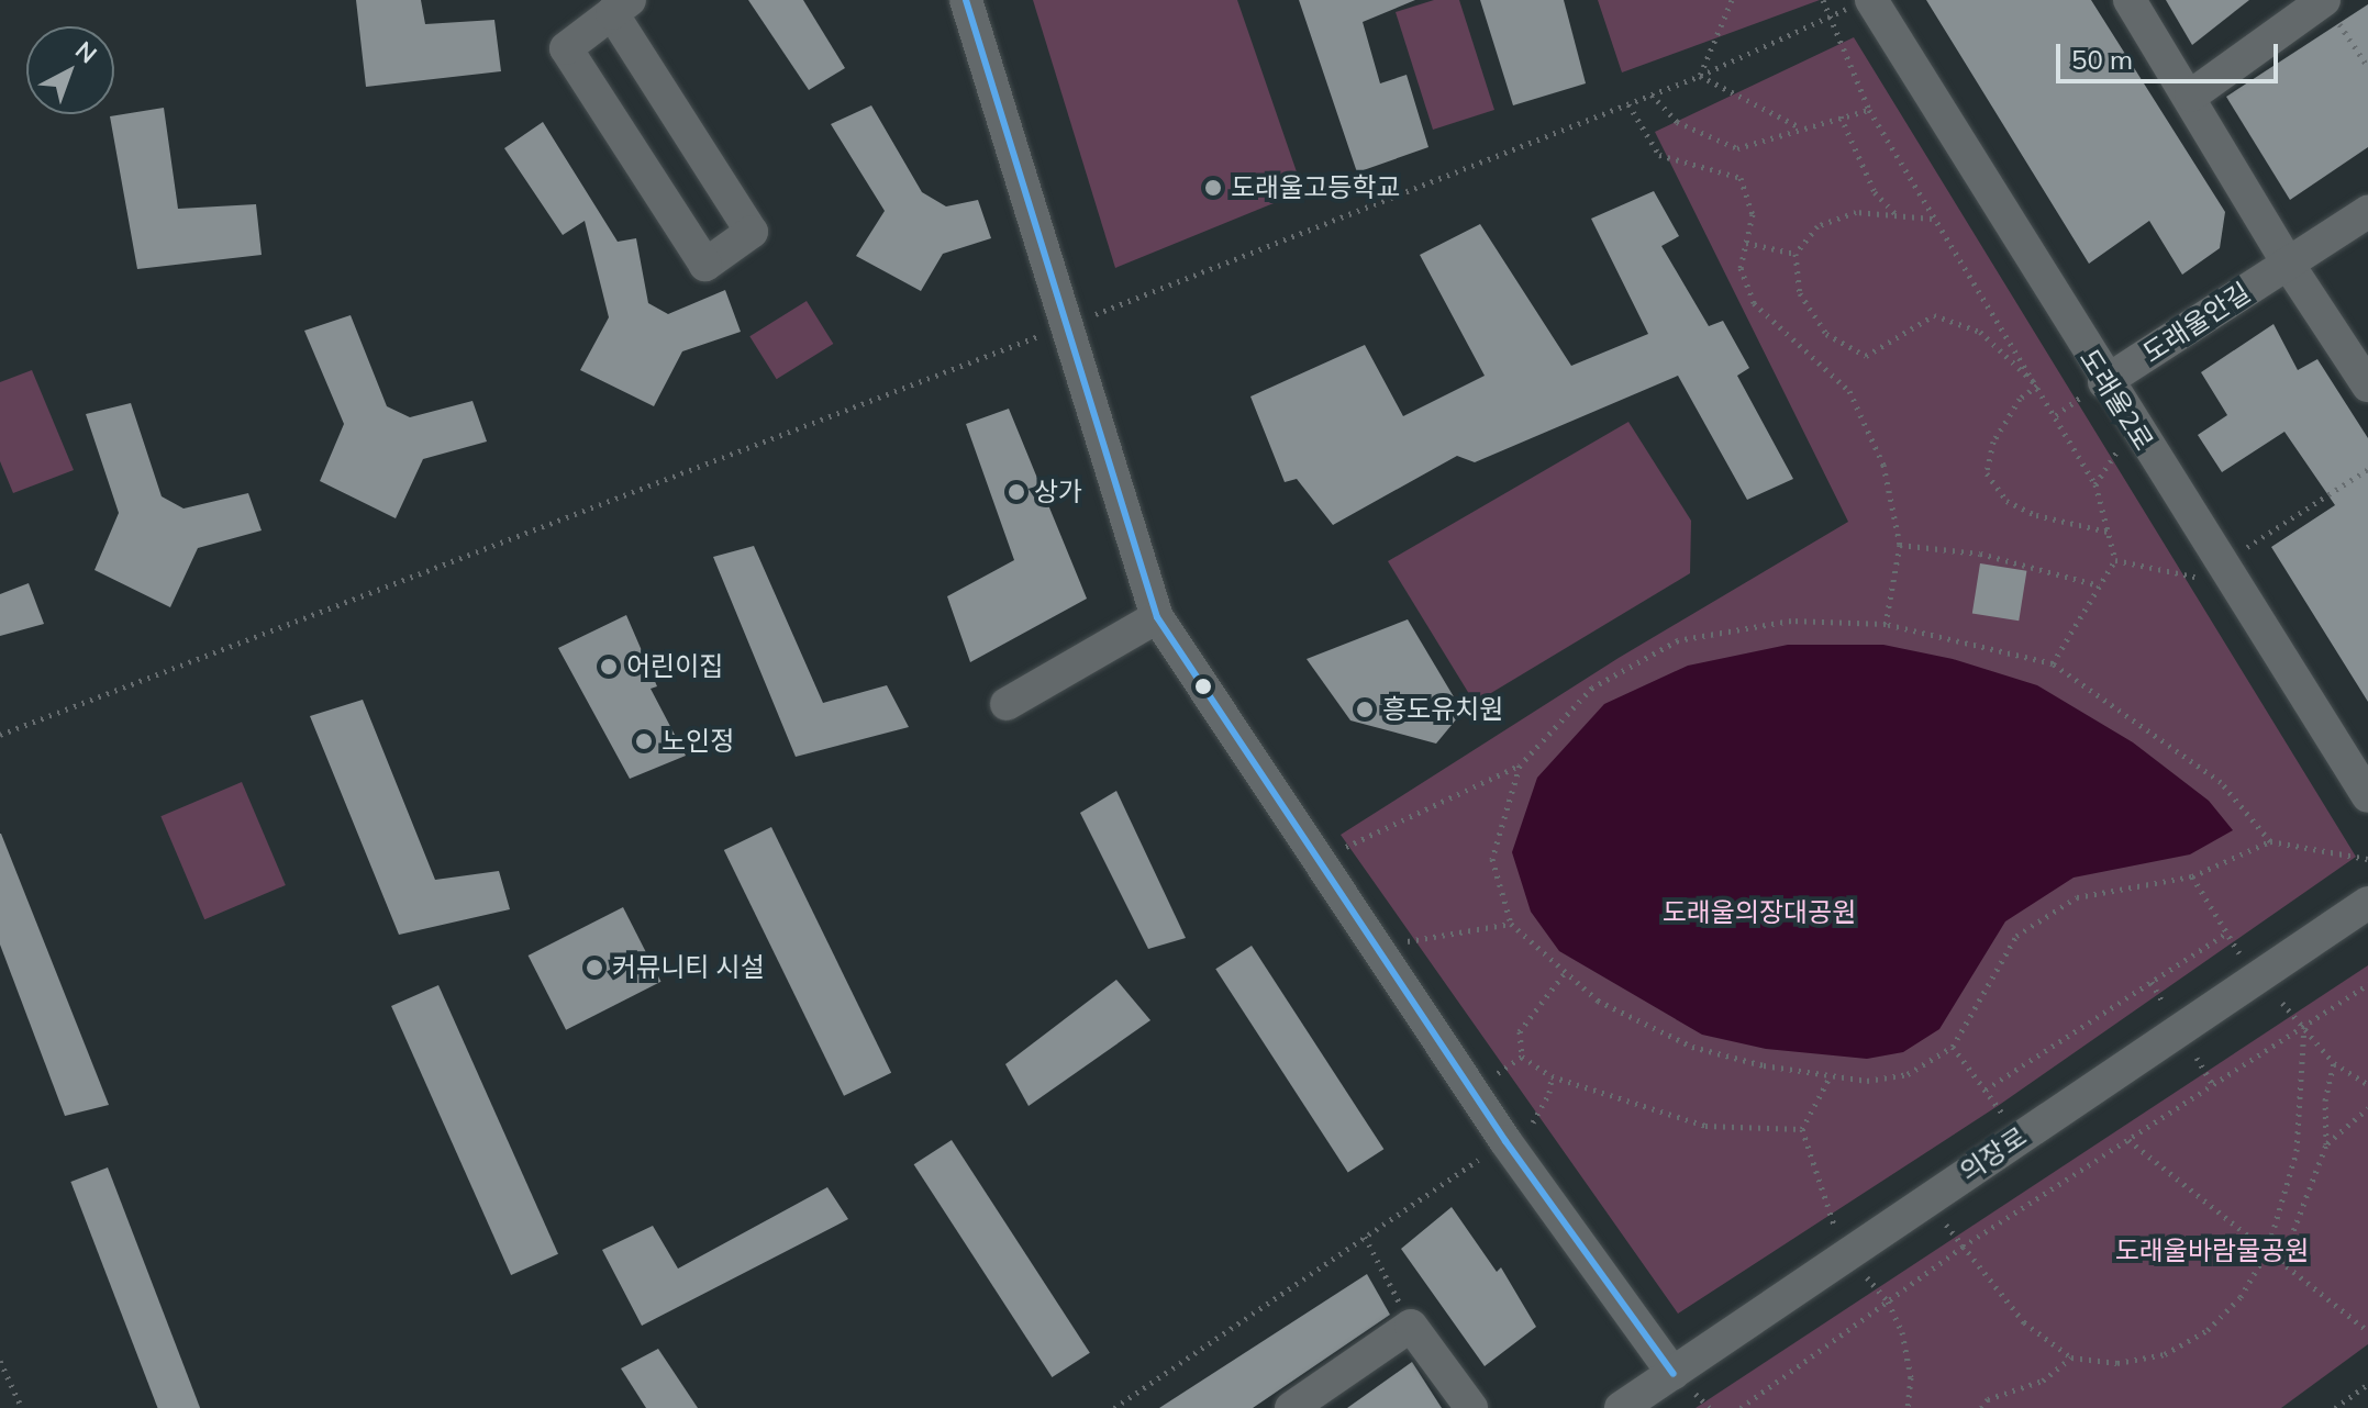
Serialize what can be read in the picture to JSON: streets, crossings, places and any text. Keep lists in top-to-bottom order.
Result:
{
  "streets": {
    "street": ["도래울안길", "도래울2로", "의장로"]
  },
  "crossings": [
    ["도래울안길", "도래울2로"]
  ],
  "parks": ["도래울의장대공원", "도래울바람물공원"],
  "places": [
    "도래울고등학교",
    "상가",
    "어린이집",
    "흥도유치원",
    "노인정",
    "커뮤니티 시설"
  ],
  "scale_bar": "50 m",
  "north": "top right"
}
